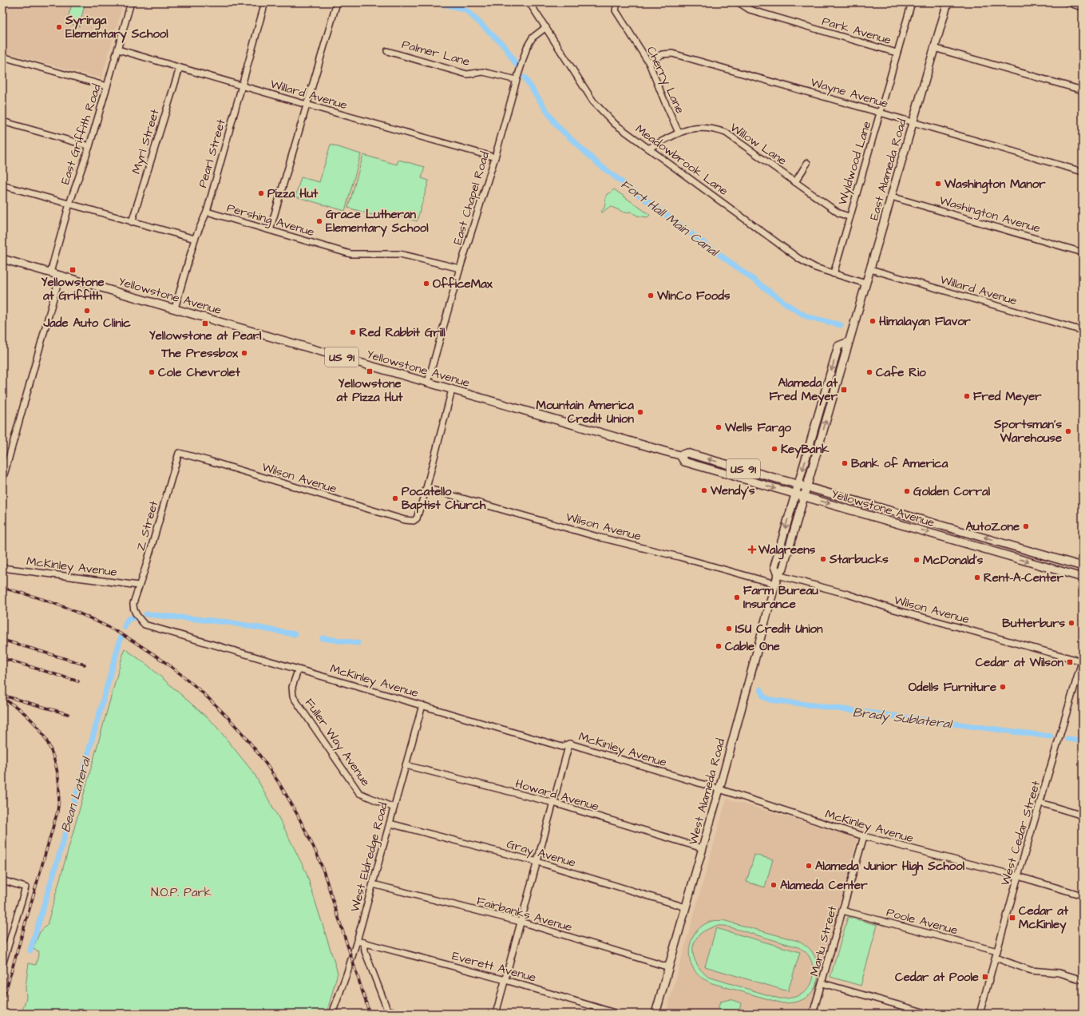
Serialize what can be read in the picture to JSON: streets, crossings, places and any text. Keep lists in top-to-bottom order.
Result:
{
  "streets": {
    "main road": [
      "East Alameda Road",
      "Yellowstone Avenue",
      "US 91",
      "West Alameda Road"
    ],
    "street": [
      "Park Avenue",
      "Palmer Lane",
      "Cherry Lane",
      "Wayne Avenue",
      "Willard Avenue",
      "East Griffith Road",
      "Myrl Street",
      "Willow Lane",
      "Pearl Street",
      "Meadowbrook Lane",
      "Wyldwood Lane",
      "East Chapel Road",
      "Washington Avenue",
      "Pershing Avenue",
      "Wilson Avenue",
      "Z Street",
      "McKinley Avenue",
      "Fuller Way Avenue",
      "Howard Avenue",
      "West Cedar Street",
      "Gray Avenue",
      "West Eldredge Road",
      "Fairbanks Avenue",
      "Poole Avenue",
      "Marlu Street",
      "Everett Avenue"
    ]
  },
  "crossings": [
    ["Park Avenue", "Wyldwood Lane"],
    ["Palmer Lane", "East Chapel Road"],
    ["Cherry Lane", "Wayne Avenue"],
    ["Cherry Lane", "Willow Lane"],
    ["Wayne Avenue", "Wyldwood Lane"],
    ["Wayne Avenue", "East Alameda Road"],
    ["Willard Avenue", "East Griffith Road"],
    ["Willard Avenue", "Myrl Street"],
    ["Willard Avenue", "Pearl Street"],
    ["Willard Avenue", "East Alameda Road"],
    ["Willard Avenue", "East Chapel Road"],
    ["East Griffith Road", "Yellowstone Avenue"],
    ["Willow Lane", "Meadowbrook Lane"],
    ["Willow Lane", "Wyldwood Lane"],
    ["Pearl Street", "Pershing Avenue"],
    ["Pearl Street", "Yellowstone Avenue"],
    ["Meadowbrook Lane", "Wyldwood Lane"],
    ["Meadowbrook Lane", "East Alameda Road"],
    ["Meadowbrook Lane", "East Chapel Road"],
    ["East Alameda Road", "Washington Avenue"],
    ["East Alameda Road", "Yellowstone Avenue"],
    ["East Alameda Road", "West Alameda Road"],
    ["East Chapel Road", "Pershing Avenue"],
    ["East Chapel Road", "Yellowstone Avenue"],
    ["Yellowstone Avenue", "West Alameda Road"],
    ["Wilson Avenue", "Z Street"],
    ["Wilson Avenue", "West Alameda Road"],
    ["Wilson Avenue", "West Cedar Street"],
    ["Z Street", "McKinley Avenue"],
    ["McKinley Avenue", "Fuller Way Avenue"],
    ["McKinley Avenue", "West Alameda Road"],
    ["McKinley Avenue", "West Cedar Street"],
    ["McKinley Avenue", "West Eldredge Road"],
    ["McKinley Avenue", "Marlu Street"],
    ["Fuller Way Avenue", "West Eldredge Road"],
    ["West Alameda Road", "Howard Avenue"],
    ["West Alameda Road", "Gray Avenue"],
    ["West Alameda Road", "Fairbanks Avenue"],
    ["Howard Avenue", "West Eldredge Road"],
    ["West Cedar Street", "Poole Avenue"],
    ["Gray Avenue", "West Eldredge Road"],
    ["West Eldredge Road", "Fairbanks Avenue"],
    ["West Eldredge Road", "Everett Avenue"],
    ["Poole Avenue", "Marlu Street"]
  ],
  "water": ["Fort Hall Main Canal", "Brady Sublateral", "Bean Lateral"],
  "parks": ["N.O.P. Park"],
  "places": {
    "other": [
      "Syringa Elementary School",
      "Washington Manor",
      "Pizza Hut",
      "Grace Lutheran Elementary School",
      "OfficeMax",
      "WinCo Foods",
      "Jade Auto Clinic",
      "Himalayan Flavor",
      "Red Rabbit Grill",
      "The Pressbox",
      "Cole Chevrolet",
      "Cafe Rio",
      "Fred Meyer",
      "Mountain America Credit Union",
      "Wells Fargo",
      "Sportsman's Warehouse",
      "KeyBank",
      "Bank of America",
      "Wendy's",
      "Golden Corral",
      "Pocatello Baptist Church",
      "AutoZone",
      "Starbucks",
      "McDonald's",
      "Rent-A-Center",
      "Farm Bureau Insurance",
      "Butterburs",
      "ISU Credit Union",
      "Cable One",
      "Odells Furniture",
      "Alameda Junior High School",
      "Alameda Center"
    ],
    "transit": [
      "Yellowstone at Griffith",
      "Yellowstone at Pearl",
      "Yellowstone at Pizza Hut",
      "Alameda at Fred Meyer",
      "Cedar at Wilson",
      "Cedar at McKinley",
      "Cedar at Poole"
    ],
    "health": ["Walgreens"]
  }
}
